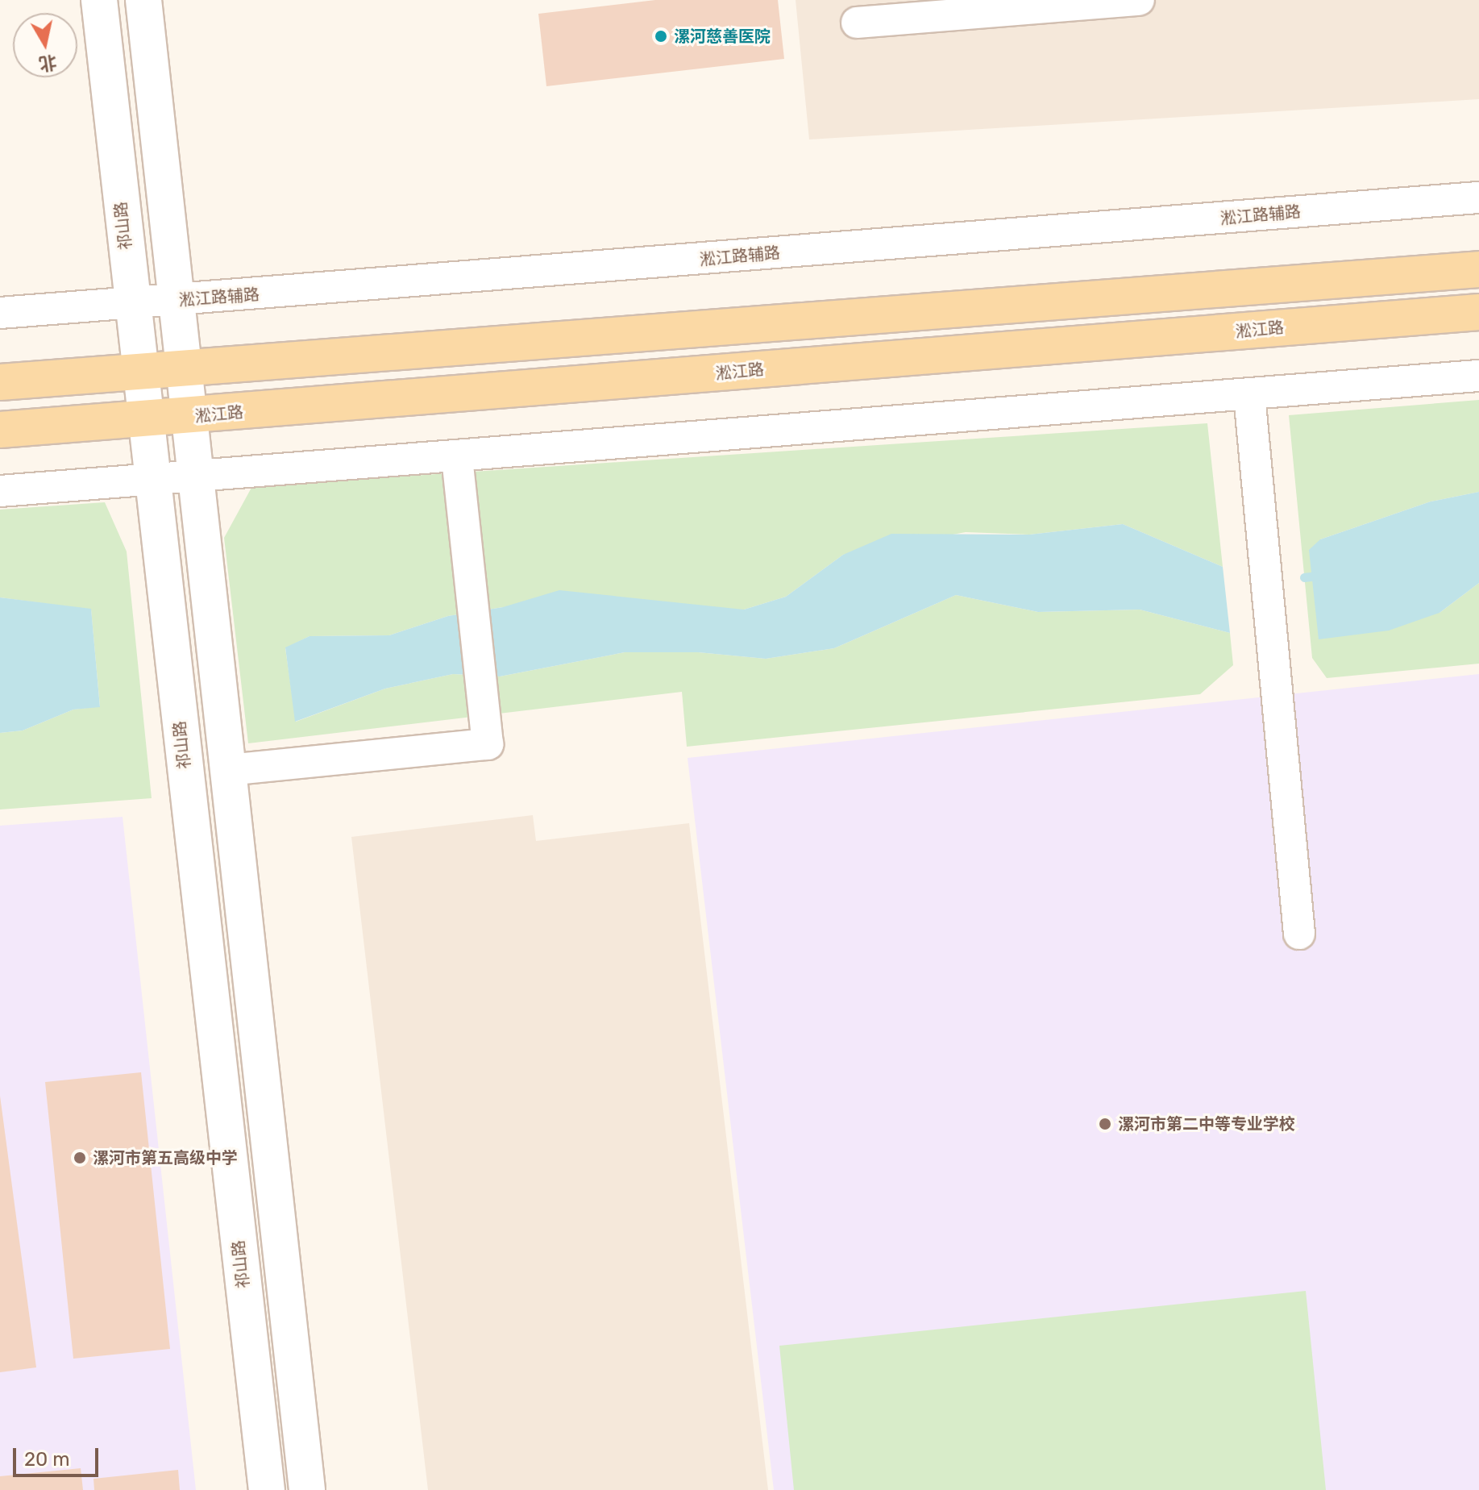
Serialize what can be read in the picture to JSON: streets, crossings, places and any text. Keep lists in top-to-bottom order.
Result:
{
  "streets": {
    "main road": ["淞江路"],
    "street": ["淞江路辅路", "祁山路"]
  },
  "crossings": [
    ["淞江路辅路", "祁山路"],
    ["祁山路", "淞江路"]
  ],
  "places": ["漯河慈善医院", "漯河市第二中等专业学校", "漯河市第五高级中学"],
  "scale_bar": "20 m",
  "north": "bottom"
}
